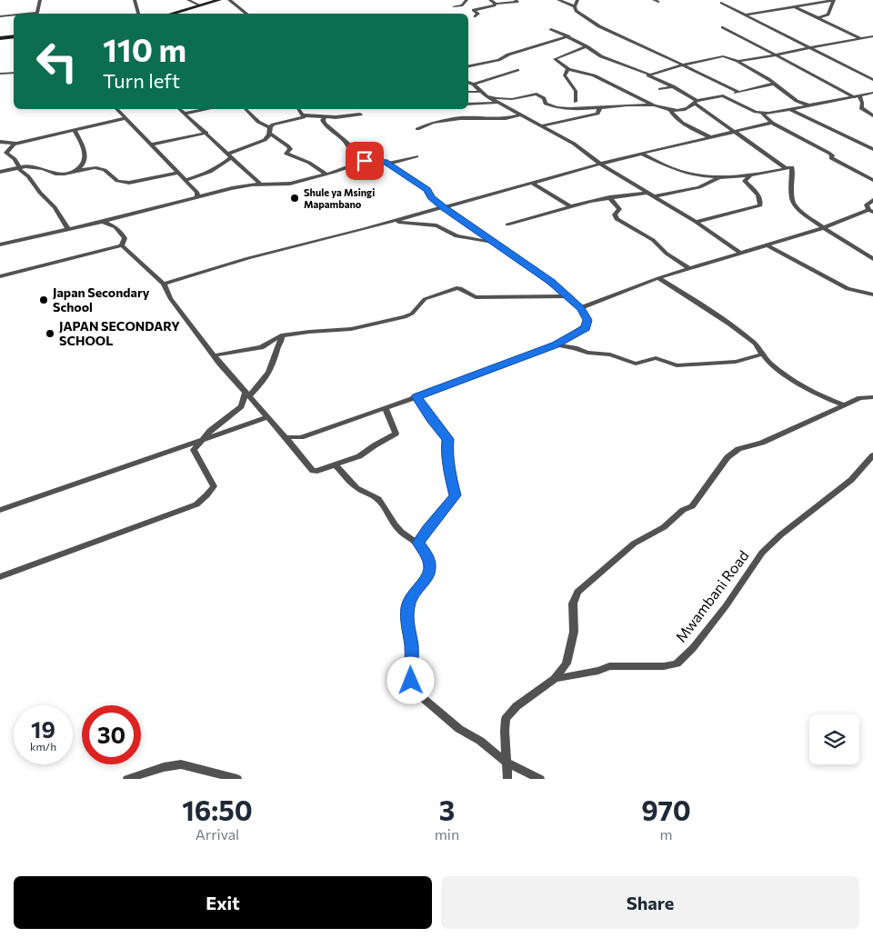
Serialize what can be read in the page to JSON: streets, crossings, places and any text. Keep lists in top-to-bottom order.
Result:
{
  "streets": {
    "street": ["Mwambani Road"]
  },
  "places": ["Shule ya Msingi Mapambano", "Japan Secondary School", "JAPAN SECONDARY SCHOOL"],
  "page": {
    "turn": ["110 m", "Turn left"],
    "speed": "19 km/h",
    "limit": "30",
    "eta": [
      "16:50",
      "Arrival",
      "3",
      "min",
      "970",
      "m"
    ],
    "buttons": ["Exit", "Share"]
  }
}
